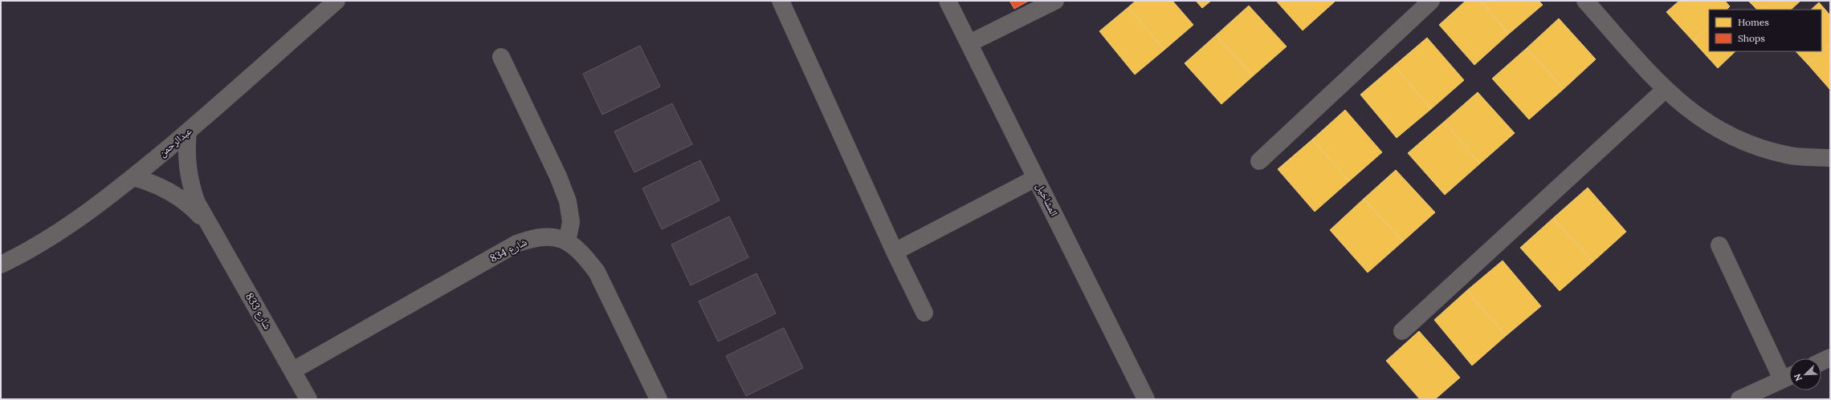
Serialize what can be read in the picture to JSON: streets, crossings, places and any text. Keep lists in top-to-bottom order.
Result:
{
  "streets": {
    "street": [
      "عبدالرحمن",
      "المشاخيل",
      "شارع 834",
      "شارع 833"
    ]
  },
  "crossings": [
    ["عبدالرحمن", "شارع 833"],
    ["شارع 834", "شارع 833"]
  ],
  "legend": ["Homes", "Shops"],
  "north": "bottom left"
}
